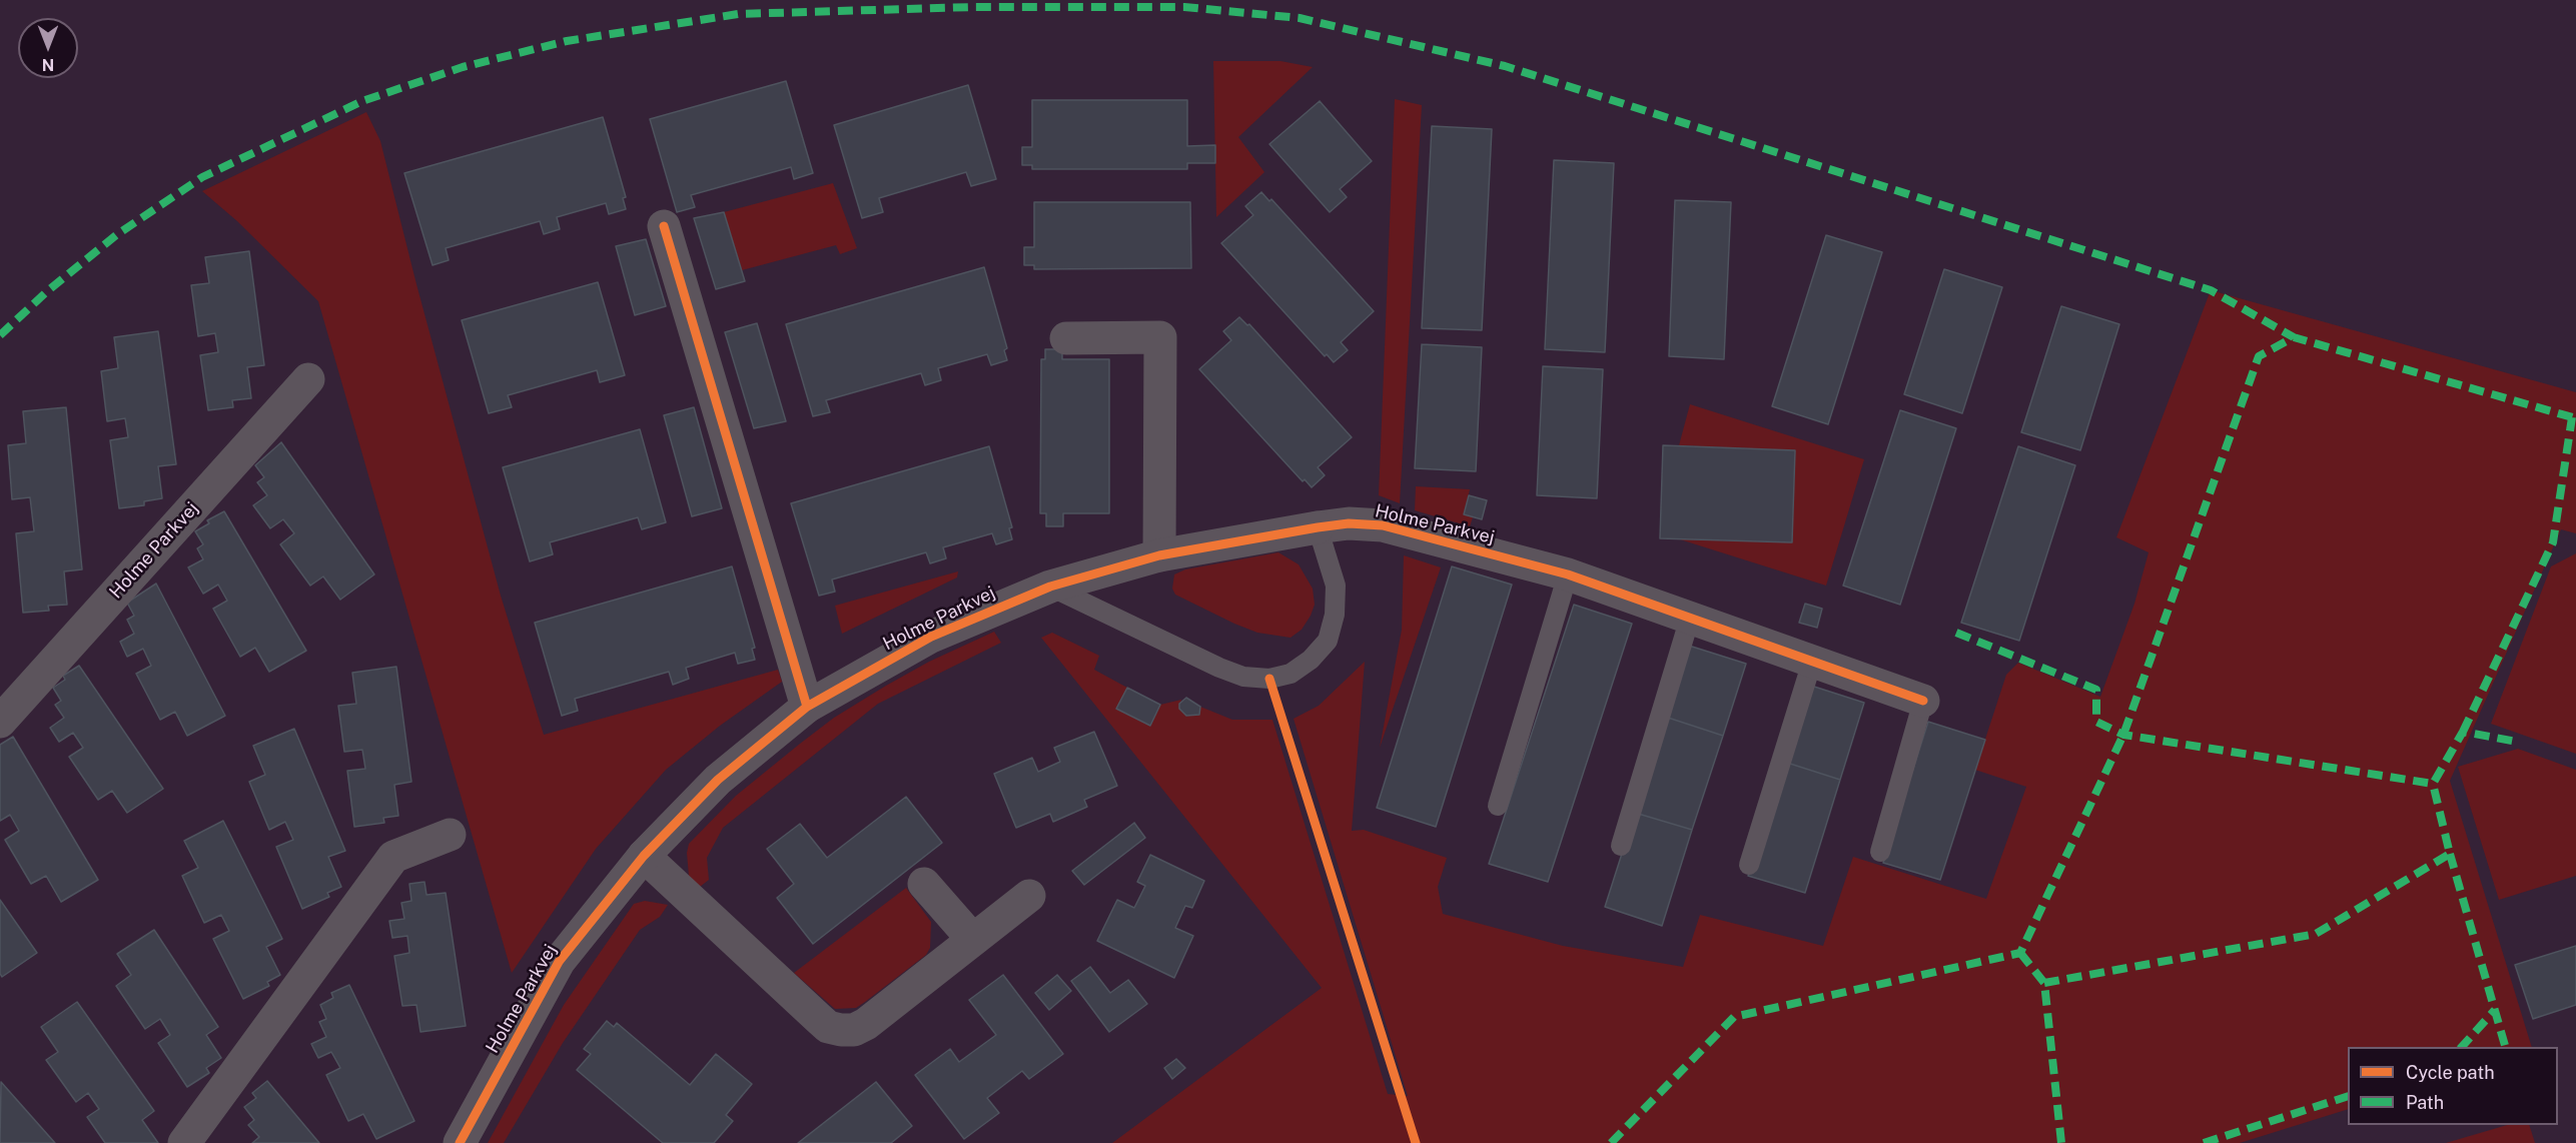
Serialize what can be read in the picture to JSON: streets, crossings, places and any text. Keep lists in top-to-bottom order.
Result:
{
  "streets": {
    "street": ["Holme Parkvej"]
  },
  "legend": ["Cycle path", "Path"],
  "north": "bottom"
}
